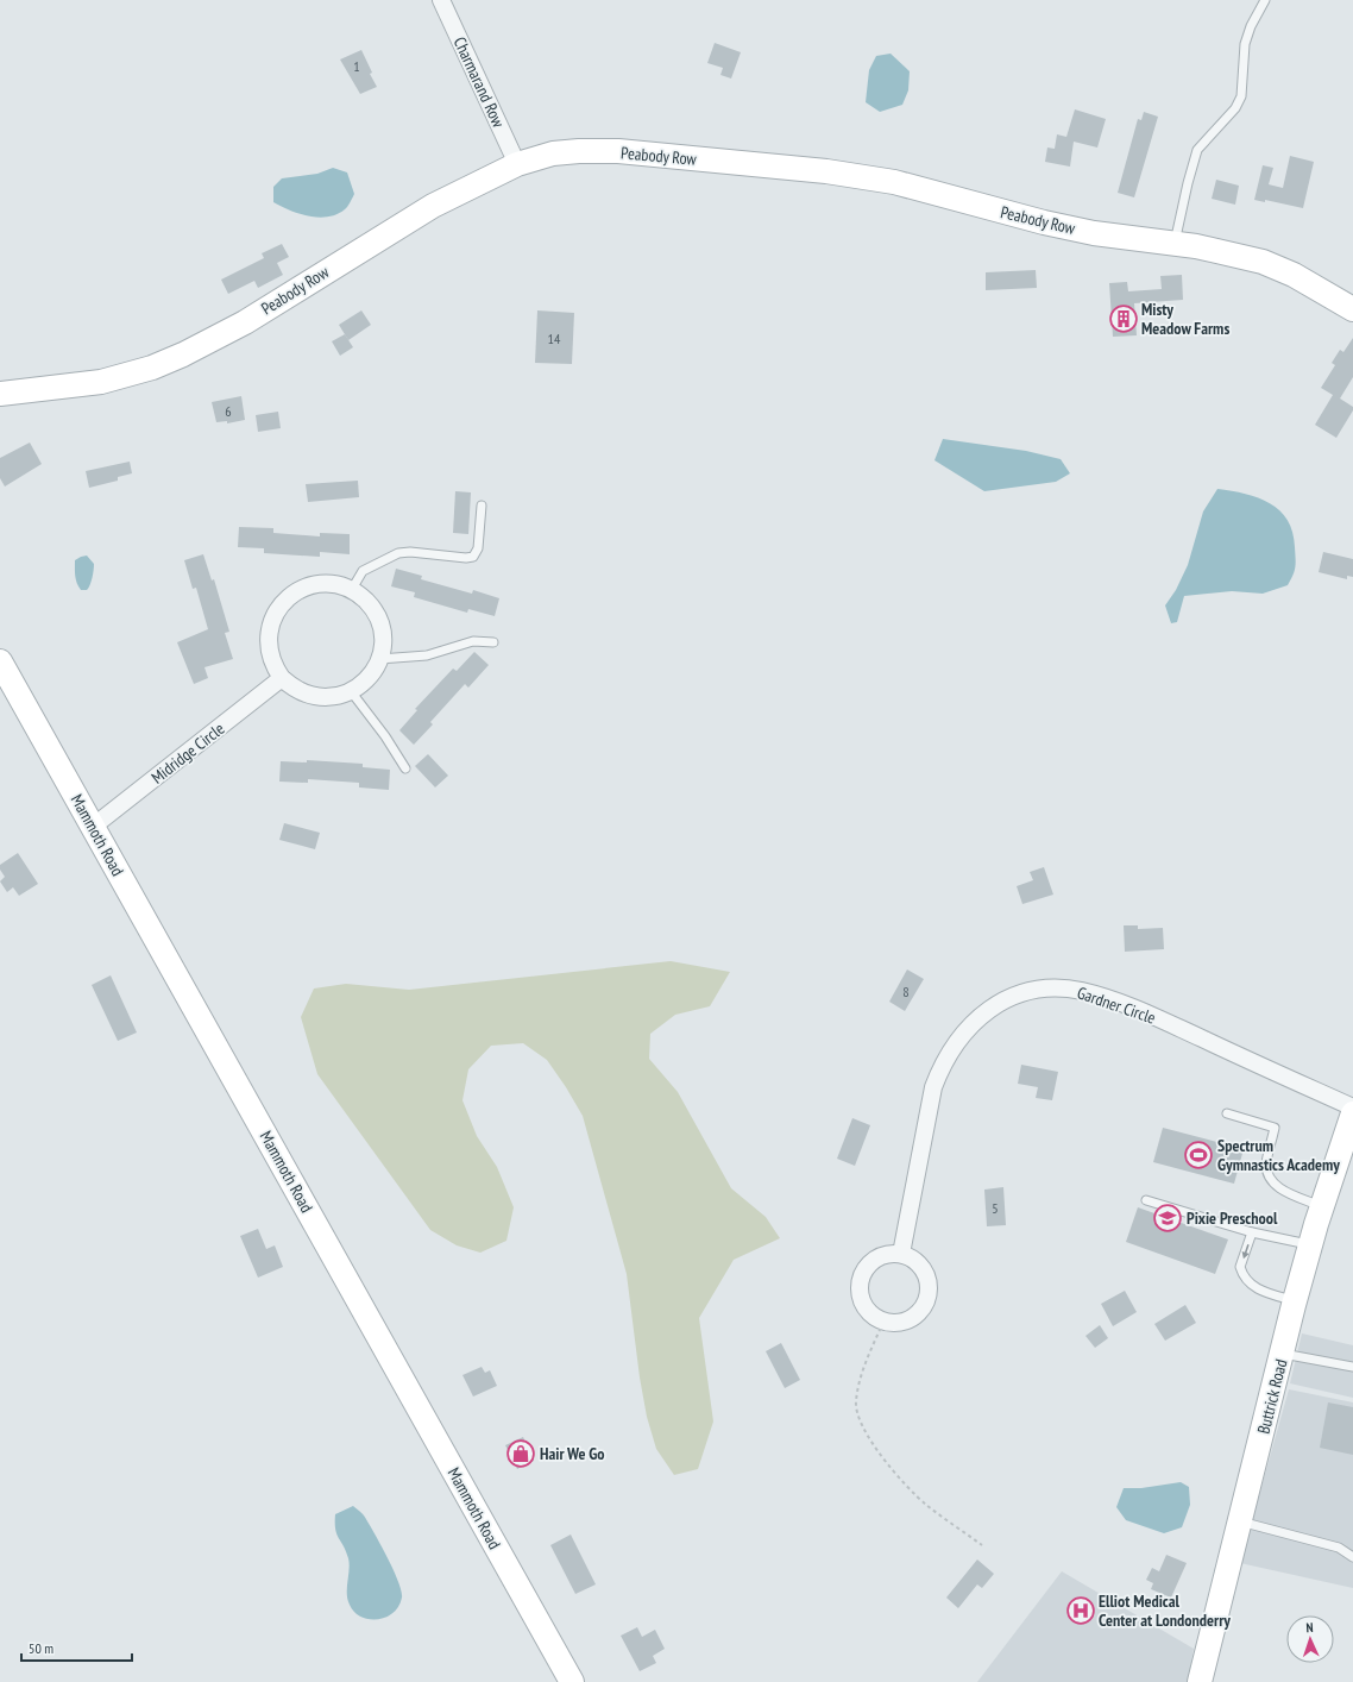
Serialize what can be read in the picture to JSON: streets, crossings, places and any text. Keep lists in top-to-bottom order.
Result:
{
  "streets": {
    "street": [
      "Charmarand Row",
      "Peabody Row",
      "Midridge Circle",
      "Mammoth Road",
      "Gardner Circle",
      "Buttrick Road"
    ]
  },
  "crossings": [
    ["Charmarand Row", "Peabody Row"],
    ["Midridge Circle", "Mammoth Road"]
  ],
  "places": {
    "building": ["Misty Meadow Farms"],
    "sports": ["Spectrum Gymnastics Academy"],
    "school or university": ["Pixie Preschool"],
    "shop": ["Hair We Go"],
    "hospital": ["Elliot Medical Center at Londonderry"]
  },
  "house_numbers": [
    "1",
    "14",
    "6",
    "8",
    "5"
  ],
  "scale_bar": "50 m",
  "north": "top"
}
